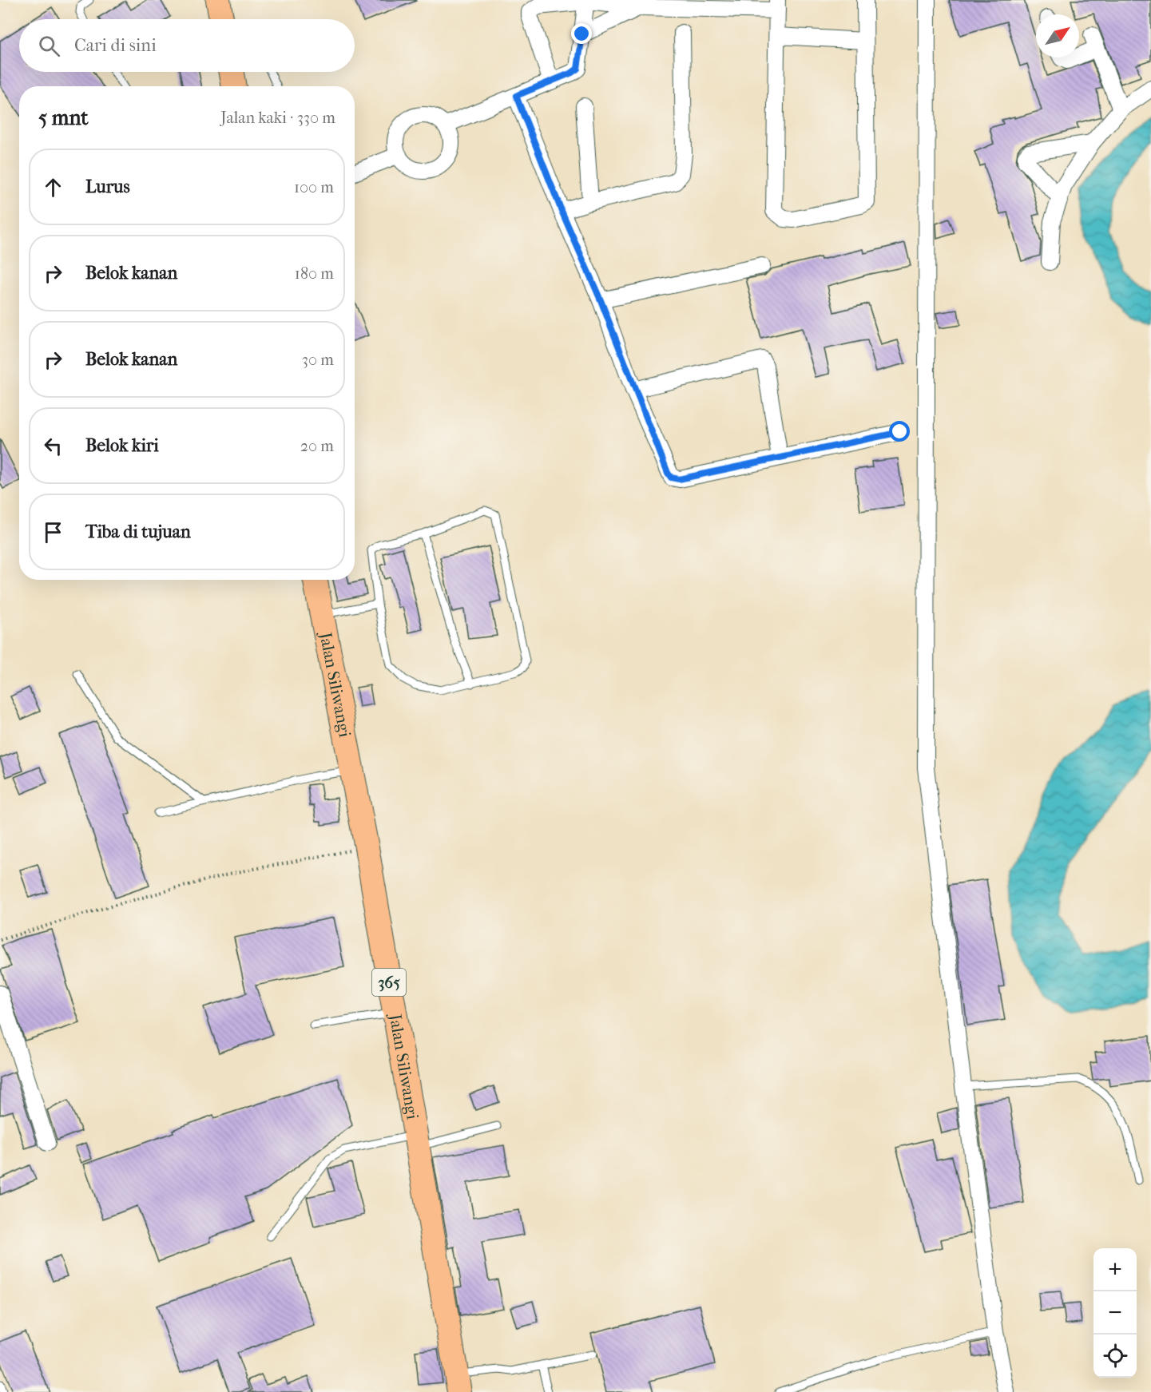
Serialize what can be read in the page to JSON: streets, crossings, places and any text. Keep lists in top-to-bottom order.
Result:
{
  "streets": {
    "main road": ["Jalan Siliwangi", "365"]
  },
  "north": "top right",
  "page": {
    "search": "Cari di sini",
    "heading": ["5 mnt", "Jalan kaki · 330 m"],
    "list": [
      ["Lurus", "100 m"],
      ["Belok kanan", "180 m"],
      ["Belok kanan", "30 m"],
      ["Belok kiri", "20 m"],
      "Tiba di tujuan"
    ],
    "map_buttons": ["+", "−"]
  }
}
